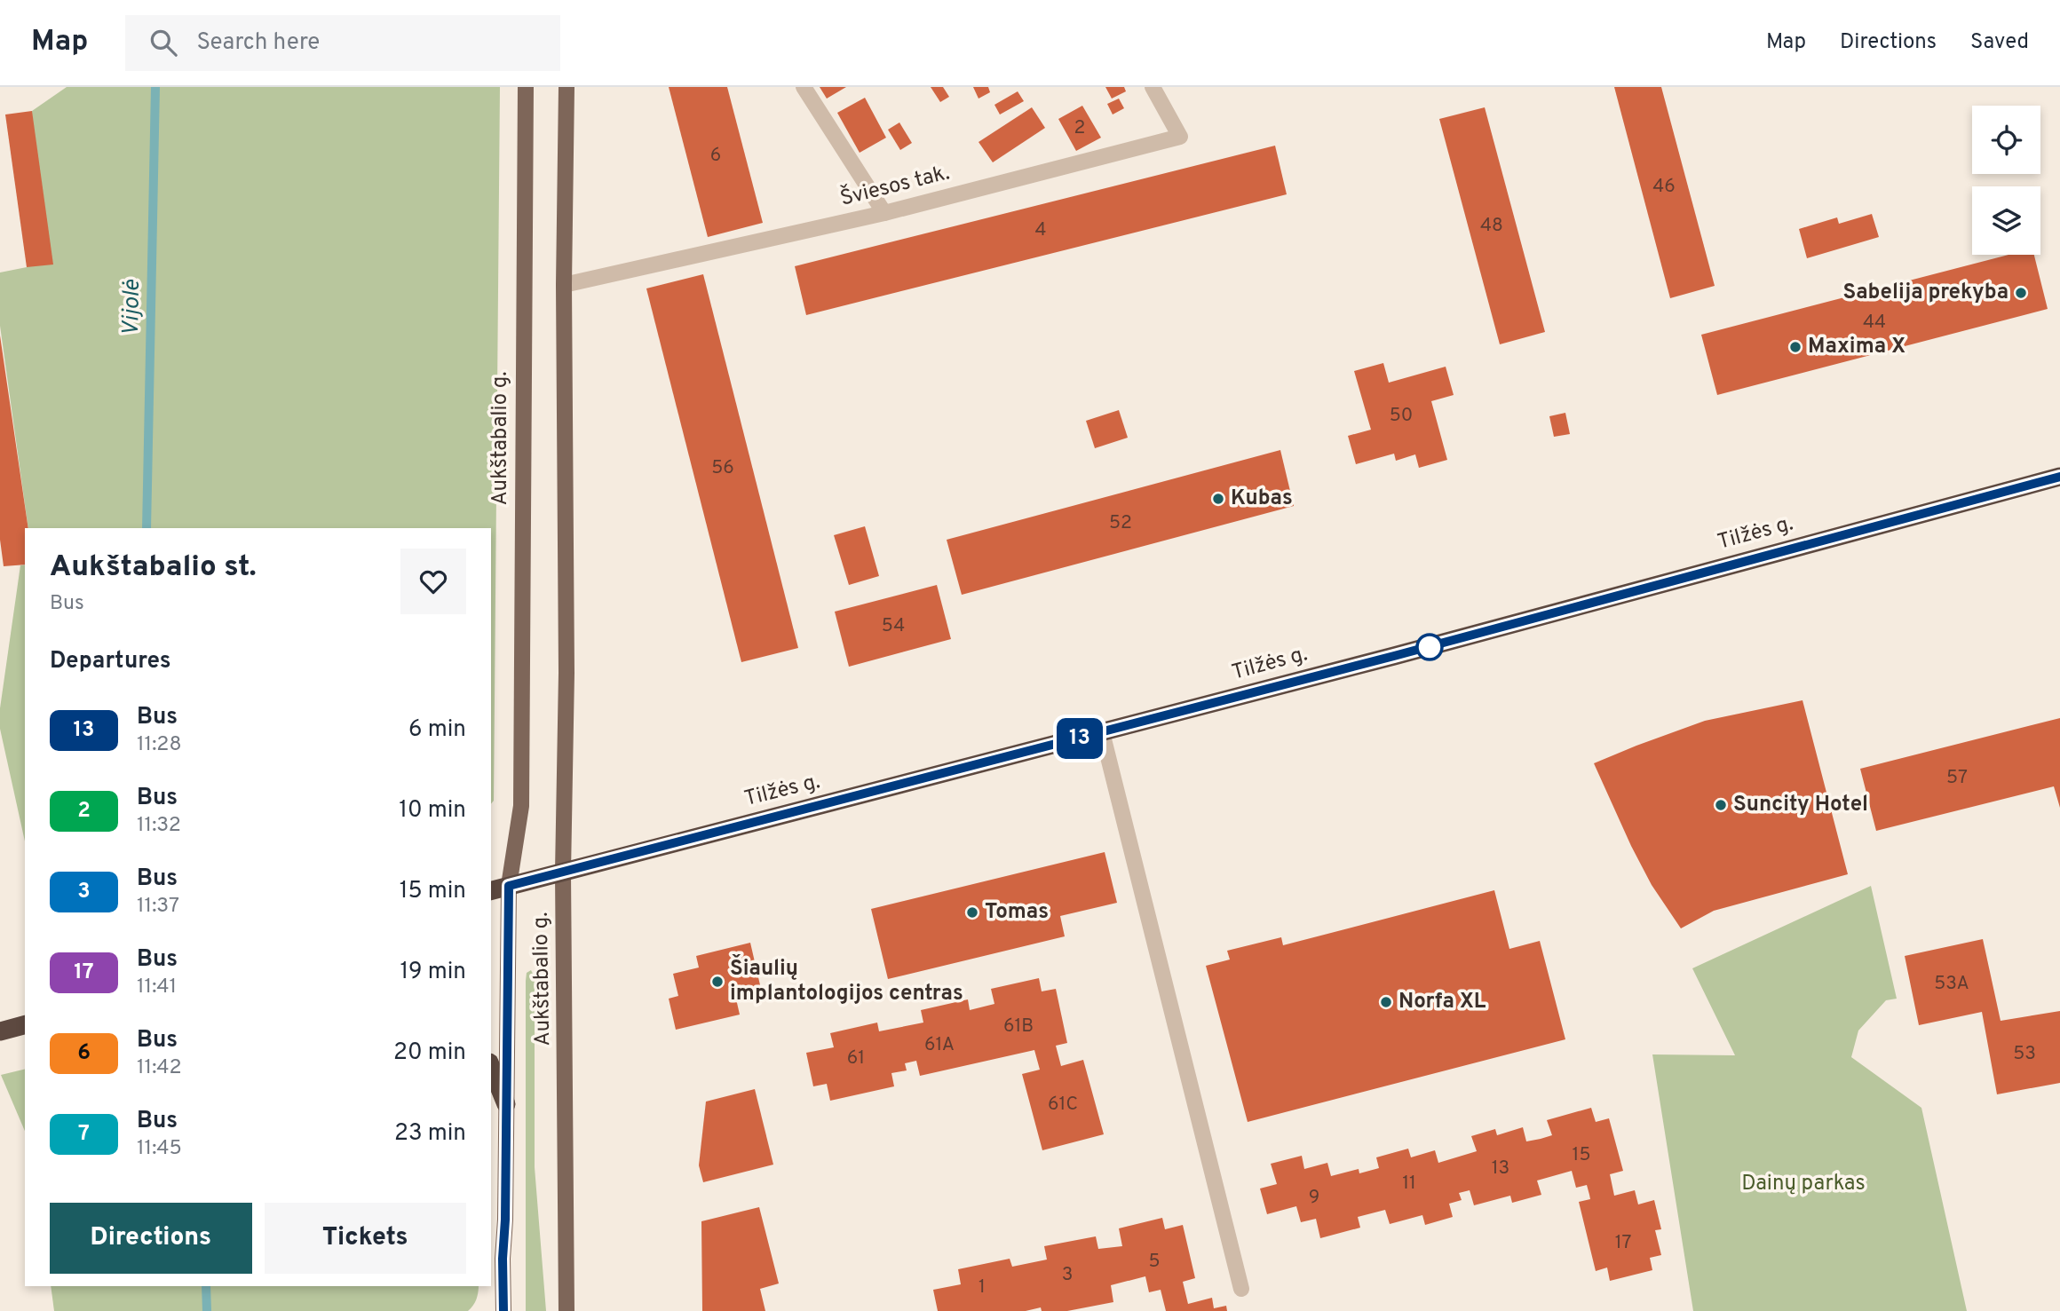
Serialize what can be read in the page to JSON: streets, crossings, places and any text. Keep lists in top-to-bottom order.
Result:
{
  "streets": {
    "highway": ["Tilžės g."],
    "main road": ["Aukštabalio g."],
    "street": ["Šviesos tak."]
  },
  "crossings": [
    ["Šviesos tak.", "Aukštabalio g."],
    ["Aukštabalio g.", "Tilžės g."]
  ],
  "water": ["Vijolė"],
  "parks": ["Dainų parkas"],
  "places": [
    "Sabelija prekyba",
    "Maxima X",
    "Kubas",
    "Suncity Hotel",
    "Tomas",
    "Šiaulių implantologijos centras",
    "Norfa XL"
  ],
  "lines": ["bus line 13"],
  "house_numbers": [
    "2",
    "6",
    "46",
    "48",
    "4",
    "44",
    "50",
    "56",
    "52",
    "54",
    "57",
    "53A",
    "61B",
    "61A",
    "53",
    "61",
    "61C",
    "15",
    "13",
    "11",
    "9",
    "17",
    "5",
    "3",
    "1"
  ],
  "page": {
    "header": "Map",
    "search": "Search here",
    "nav": ["Map", "Directions", "Saved"],
    "on_map": "13",
    "heading": [
      ["Aukštabalio st.", "Bus"],
      "Departures"
    ],
    "list": [
      {
        "mark": "13",
        "name": "Bus",
        "note": "11:28",
        "value": "6 min"
      },
      {
        "mark": "2",
        "name": "Bus",
        "note": "11:32",
        "value": "10 min"
      },
      {
        "mark": "3",
        "name": "Bus",
        "note": "11:37",
        "value": "15 min"
      },
      {
        "mark": "17",
        "name": "Bus",
        "note": "11:41",
        "value": "19 min"
      },
      {
        "mark": "6",
        "name": "Bus",
        "note": "11:42",
        "value": "20 min"
      },
      {
        "mark": "7",
        "name": "Bus",
        "note": "11:45",
        "value": "23 min"
      }
    ],
    "buttons": ["Directions", "Tickets"]
  }
}
